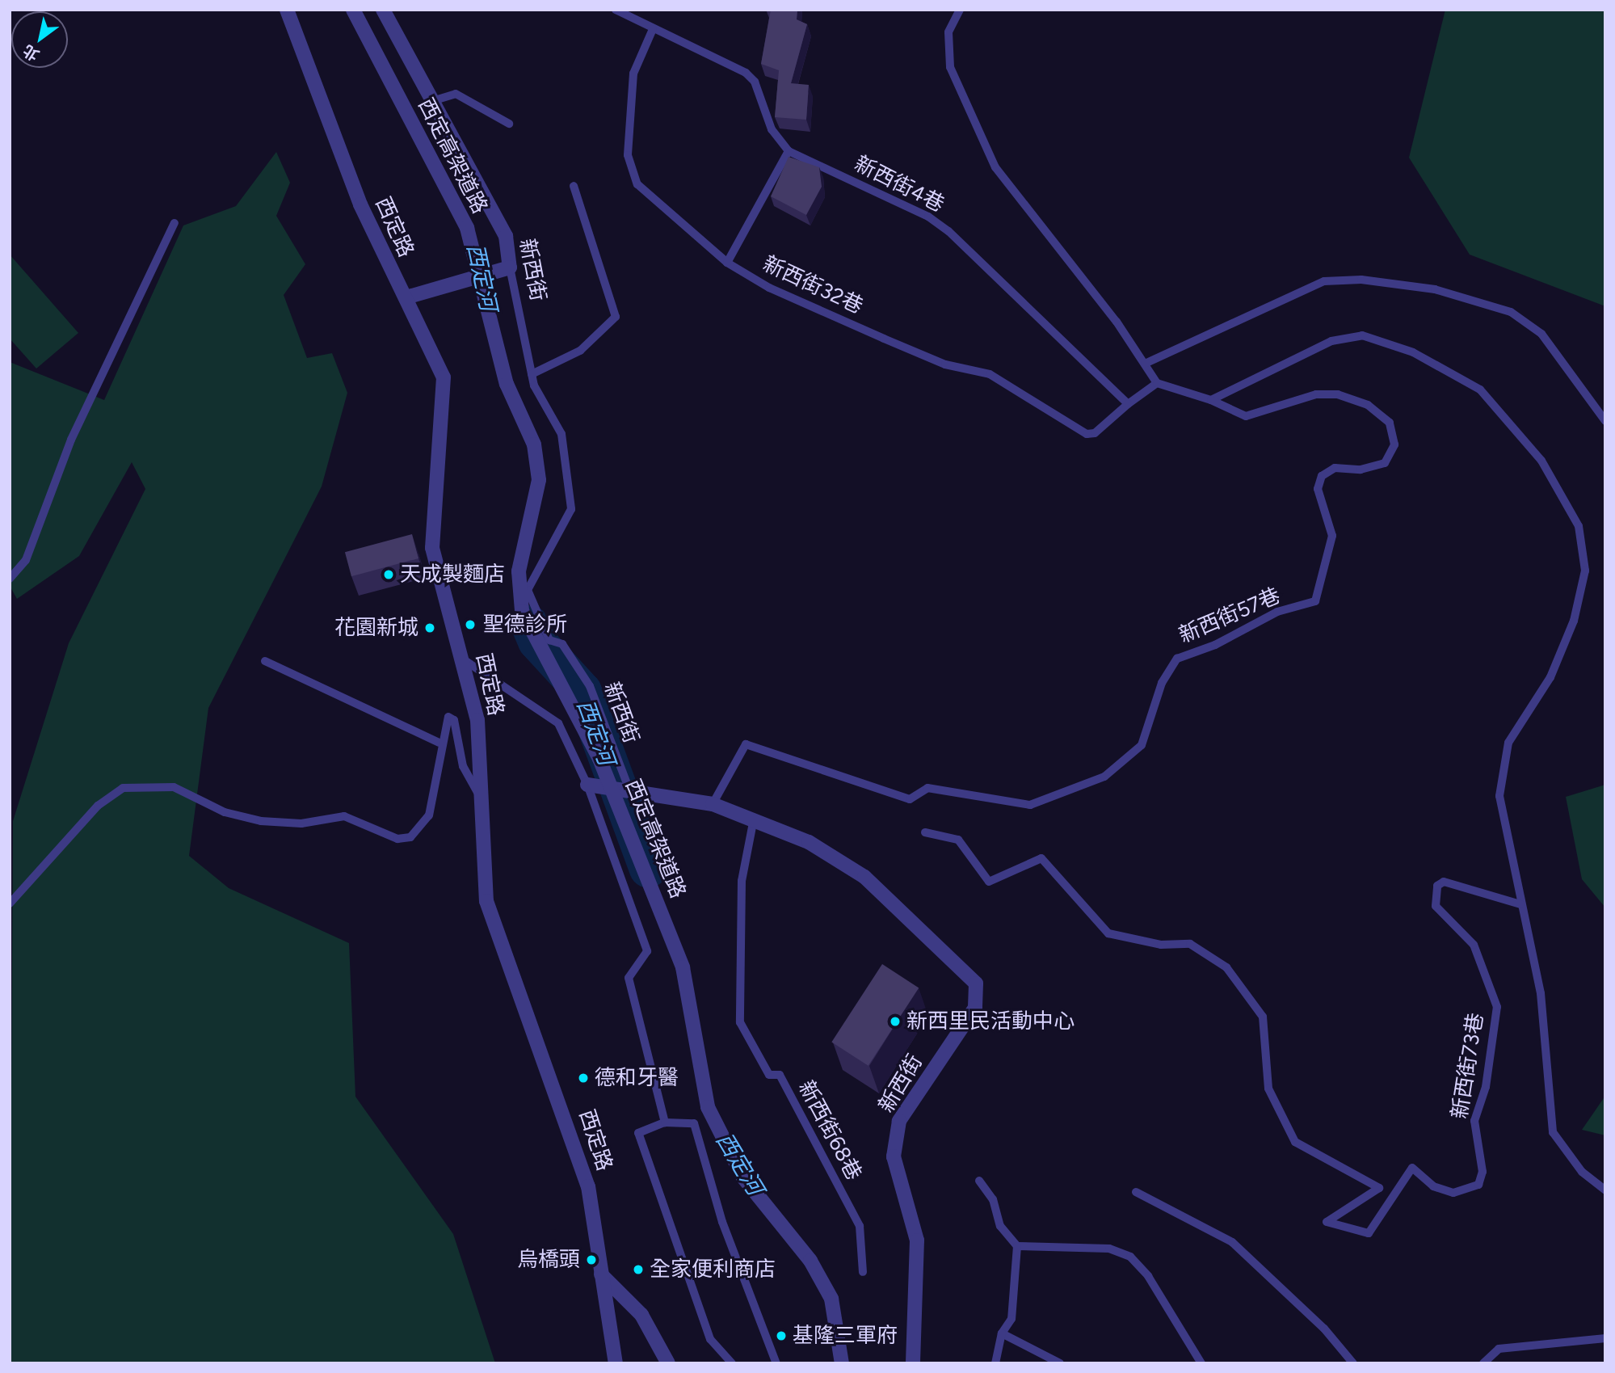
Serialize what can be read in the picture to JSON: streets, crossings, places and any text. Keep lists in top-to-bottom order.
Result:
{
  "streets": {
    "street": ["西定高架道路", "西定路", "新西街"],
    "lane": [
      "新西街4巷",
      "新西街32巷",
      "新西街57巷",
      "新西街73巷",
      "新西街68巷"
    ]
  },
  "crossings": [
    ["新西街4巷", "新西街32巷"],
    ["新西街", "新西街57巷"],
    ["新西街", "新西街68巷"]
  ],
  "water": ["西定河"],
  "places": [
    "天成製麵店",
    "聖德診所",
    "花園新城",
    "新西里民活動中心",
    "德和牙醫",
    "烏橋頭",
    "全家便利商店",
    "基隆三軍府"
  ],
  "north": "bottom left"
}
